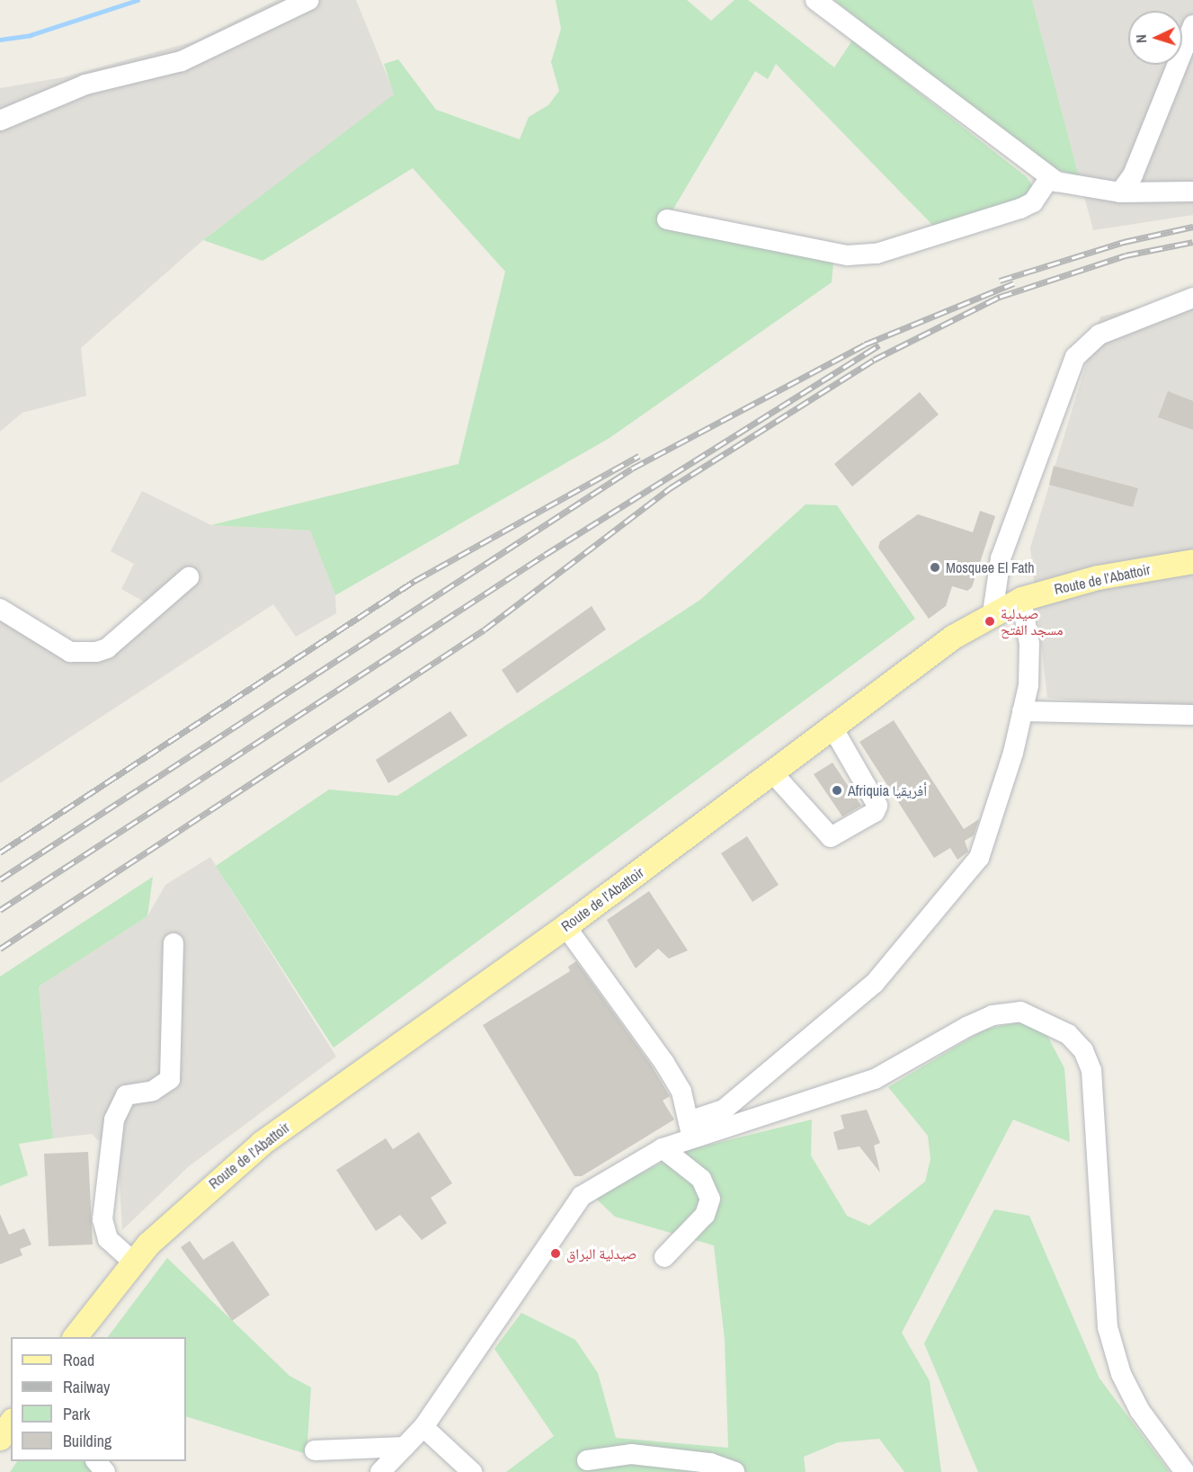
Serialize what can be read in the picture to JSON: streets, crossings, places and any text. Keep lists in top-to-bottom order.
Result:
{
  "streets": {
    "main road": ["Route de l’Abattoir"]
  },
  "places": [
    "Mosquee El Fath",
    "صيدلية مسجد الفتح",
    "Afriquia أفريقيا",
    "صيدلية البراق"
  ],
  "legend": [
    "Road",
    "Railway",
    "Park",
    "Building"
  ],
  "north": "left"
}
